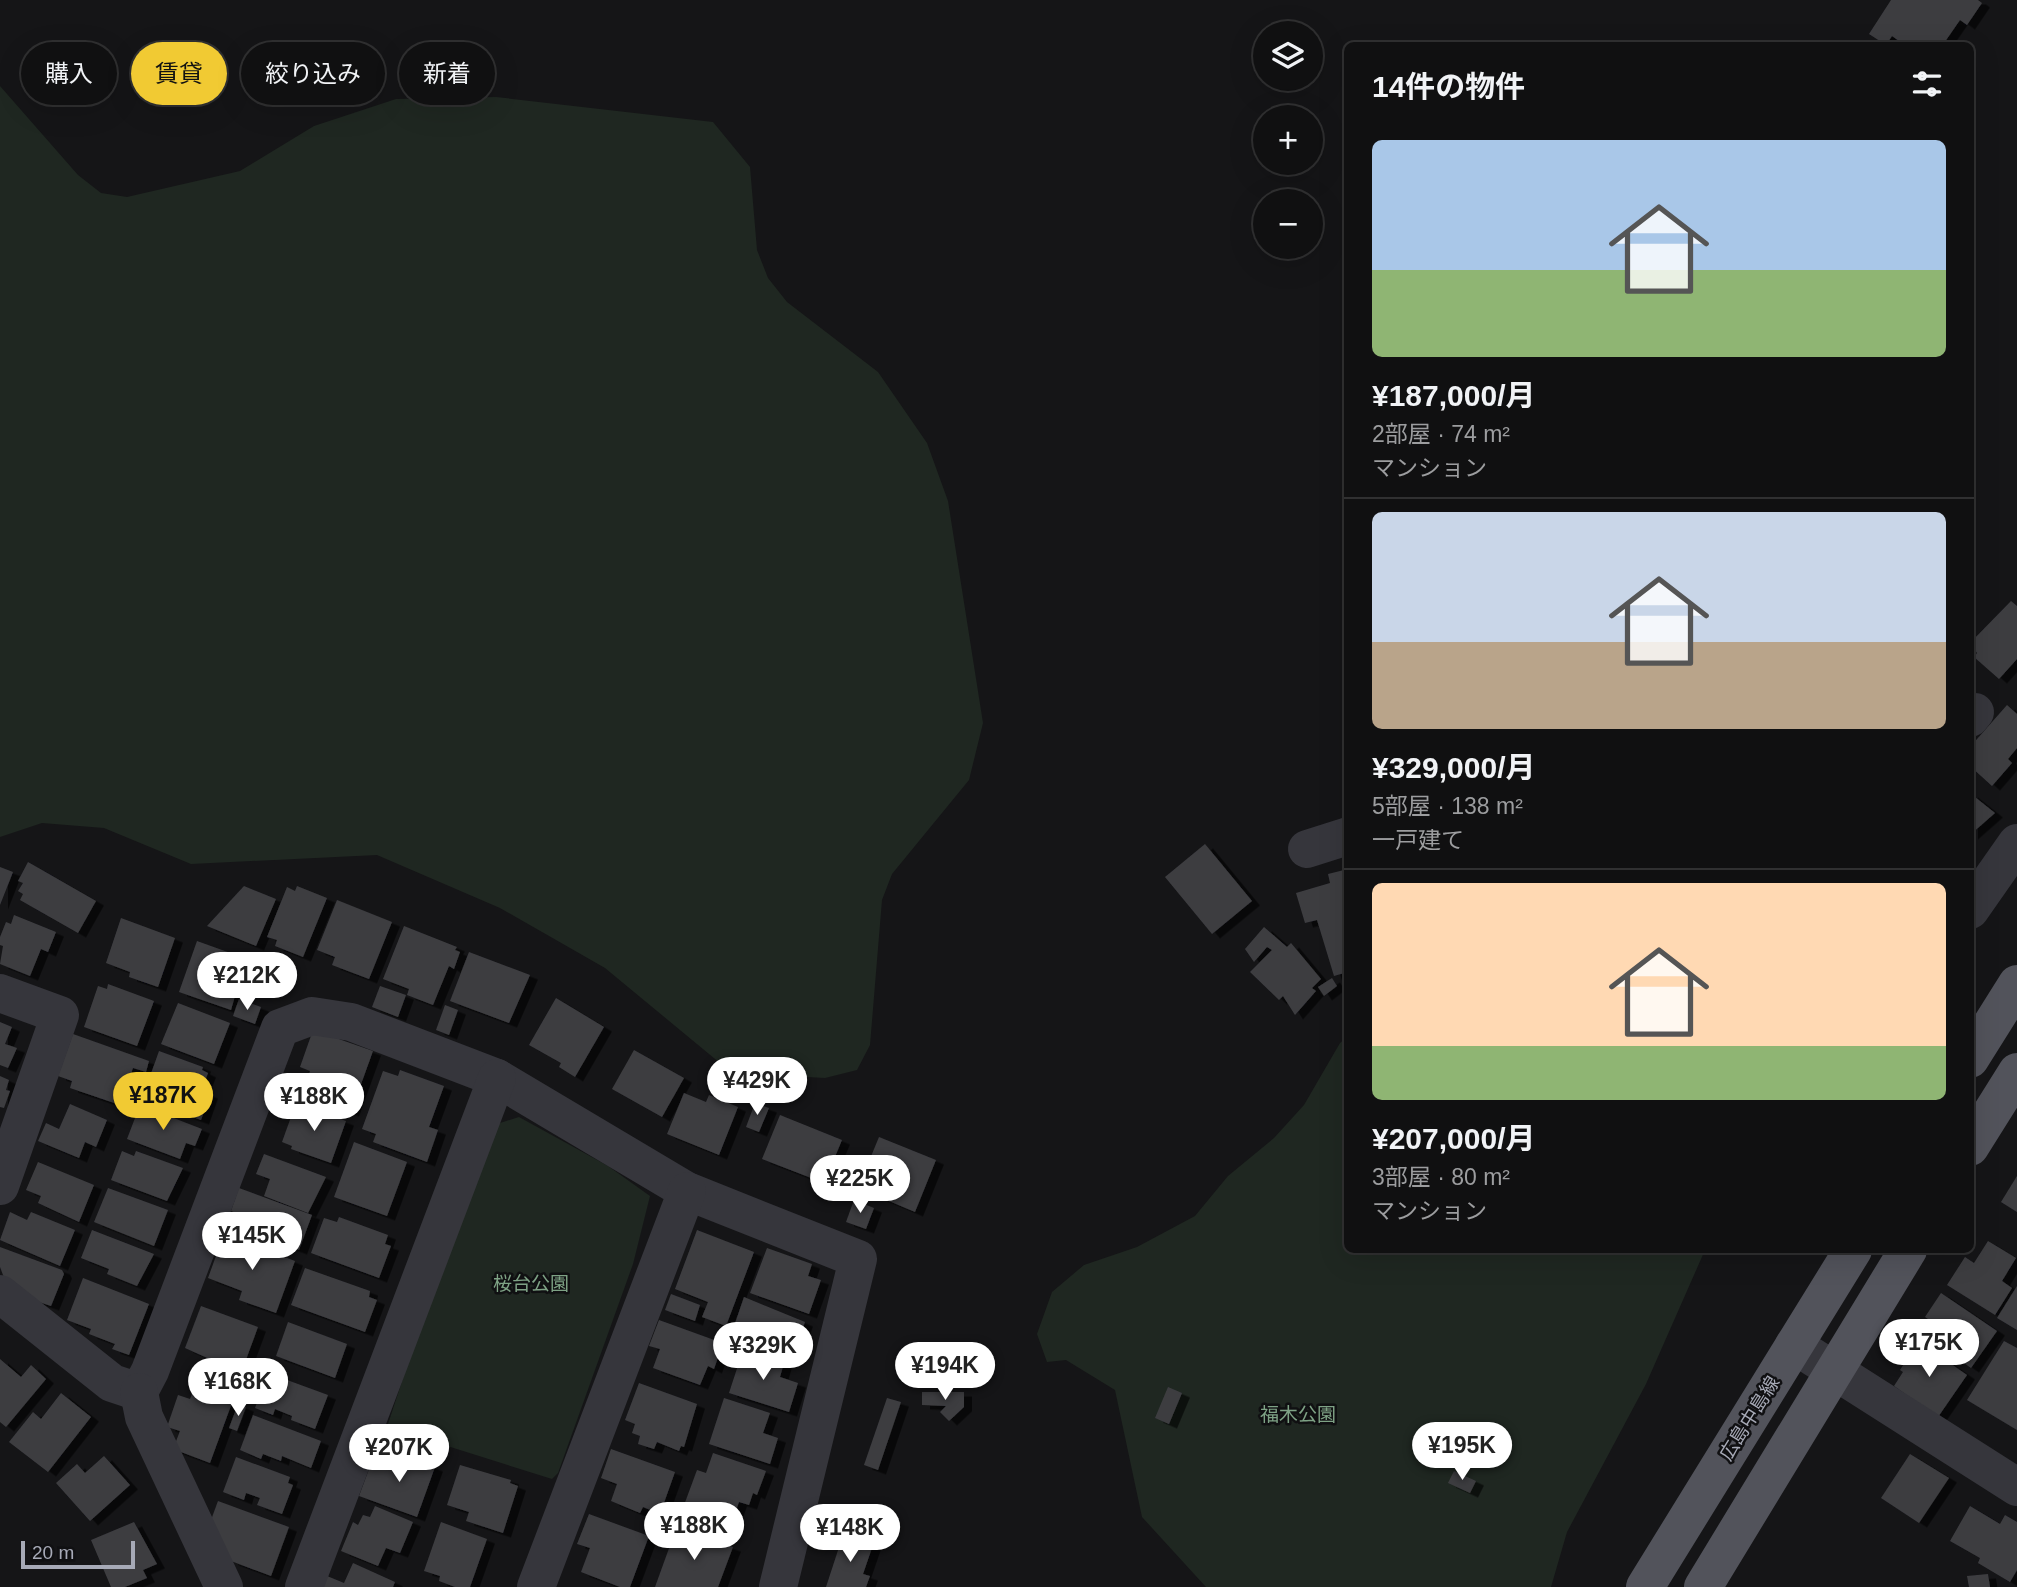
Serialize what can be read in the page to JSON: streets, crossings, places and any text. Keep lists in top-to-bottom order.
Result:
{
  "streets": {
    "main road": ["広島中島線"]
  },
  "parks": ["桜台公園", "福木公園"],
  "scale_bar": "20 m",
  "page": {
    "map_buttons": ["+", "−"],
    "chip": [
      "購入",
      "賃貸",
      "絞り込み",
      "新着"
    ],
    "heading": "14件の物件",
    "list": [
      {
        "name": "¥187,000/月",
        "note": "2部屋 · 74 m² · マンション"
      },
      {
        "name": "¥329,000/月",
        "note": "5部屋 · 138 m² · 一戸建て"
      },
      {
        "name": "¥207,000/月",
        "note": "3部屋 · 80 m² · マンション"
      }
    ],
    "price": [
      "¥212K",
      "¥429K",
      "¥187K",
      "¥188K",
      "¥225K",
      "¥145K",
      "¥175K",
      "¥329K",
      "¥194K",
      "¥168K",
      "¥195K",
      "¥207K",
      "¥188K",
      "¥148K"
    ],
    "scale": "20 m"
  }
}
